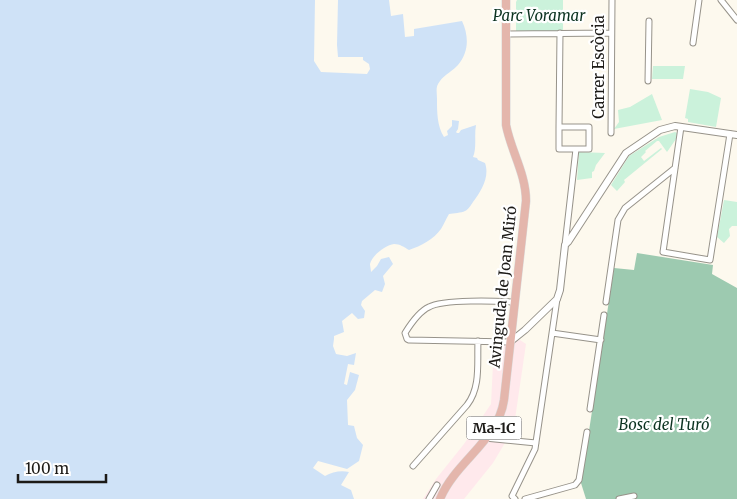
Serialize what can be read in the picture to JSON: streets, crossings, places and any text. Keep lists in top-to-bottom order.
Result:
{
  "streets": {
    "main road": ["Avinguda de Joan Miró", "Ma-1C"],
    "street": ["Carrer Escòcia"]
  },
  "parks": ["Parc Voramar", "Bosc del Turó"],
  "scale_bar": "100 m"
}
